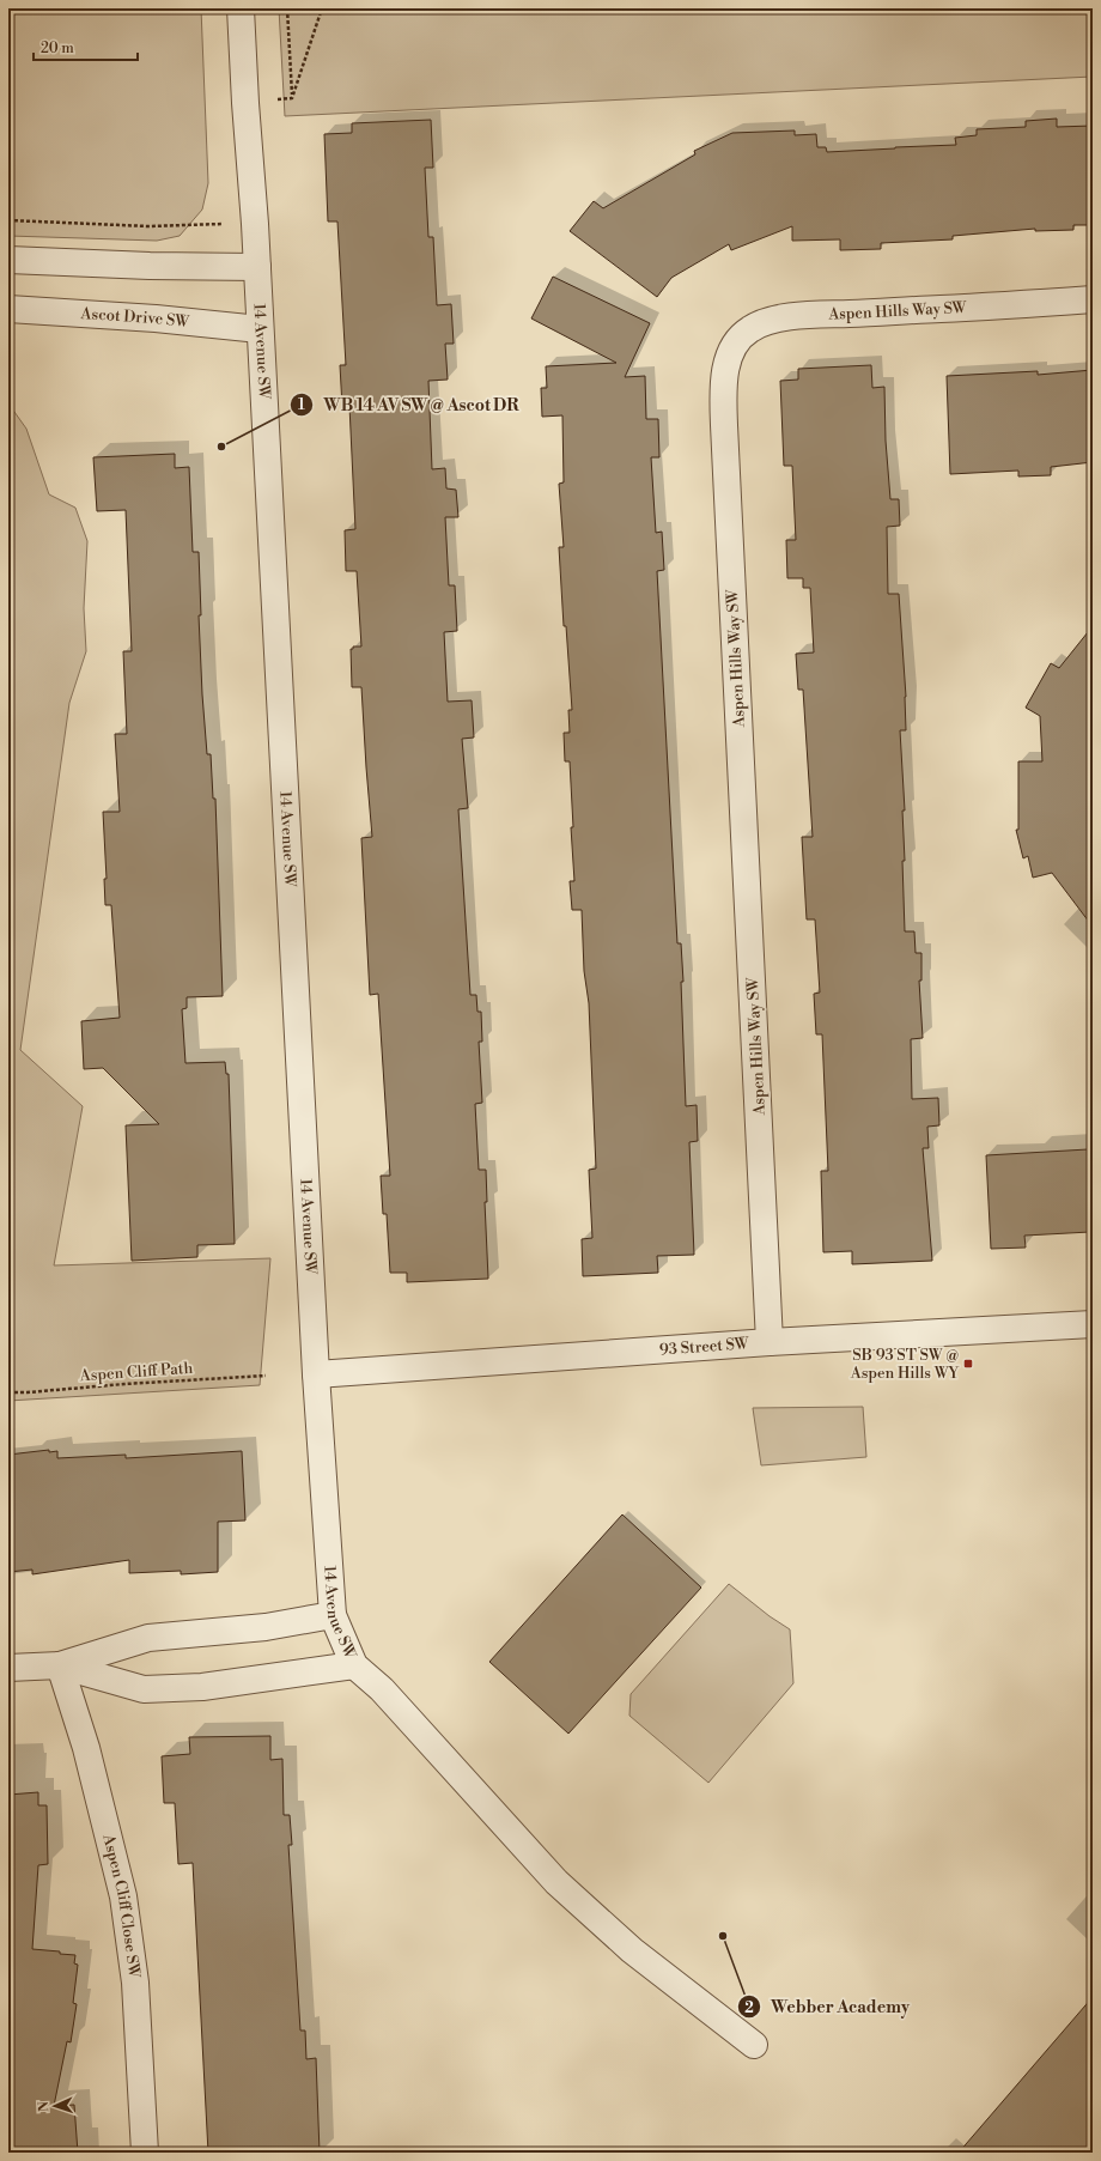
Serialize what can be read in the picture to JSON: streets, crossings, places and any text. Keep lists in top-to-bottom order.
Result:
{
  "streets": {
    "street": [
      "Aspen Hills Way SW",
      "Ascot Drive SW",
      "14 Avenue SW",
      "93 Street SW",
      "Aspen Cliff Close SW"
    ],
    "path": ["Aspen Cliff Path"]
  },
  "crossings": [
    ["Aspen Hills Way SW", "93 Street SW"],
    ["Ascot Drive SW", "14 Avenue SW"],
    ["14 Avenue SW", "93 Street SW"]
  ],
  "places": {
    "other": ["WB 14 AV SW @ Ascot DR", "Webber Academy"],
    "transit": ["SB 93 ST SW @ Aspen Hills WY"]
  },
  "scale_bar": "20 m",
  "north": "left"
}
